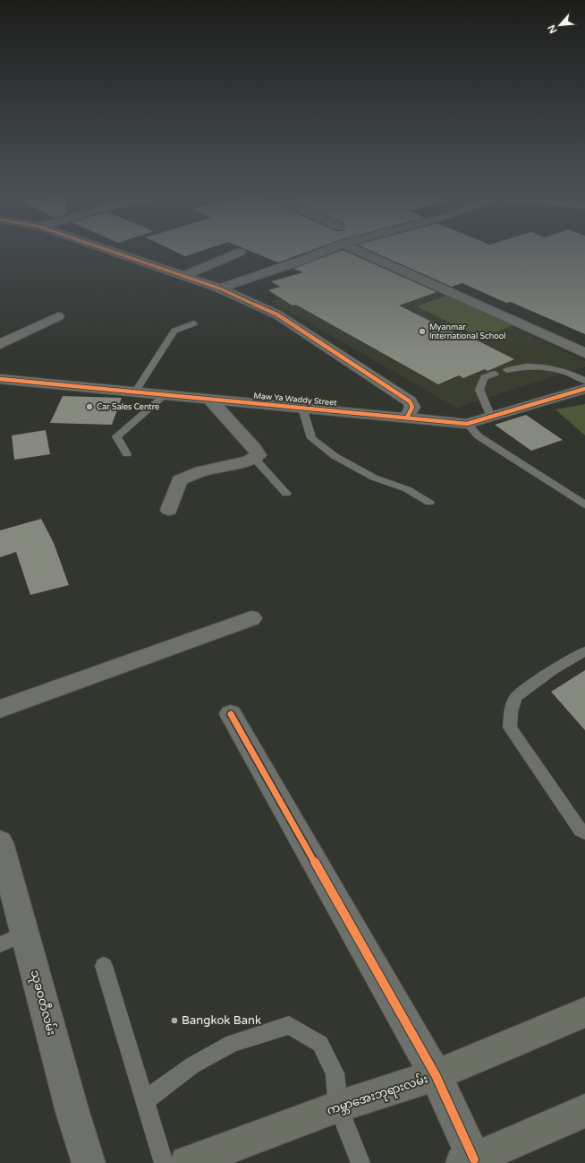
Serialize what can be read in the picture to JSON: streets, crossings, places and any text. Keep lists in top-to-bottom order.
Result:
{
  "streets": {
    "main road": ["ကမ္ဘာအေးဘုရားလမ်း"],
    "street": ["Maw Ya Waddy Street", "သုခဝတီလမ်း"]
  },
  "places": ["Myanmar International School", "Car Sales Centre", "Bangkok Bank"],
  "north": "bottom left"
}
